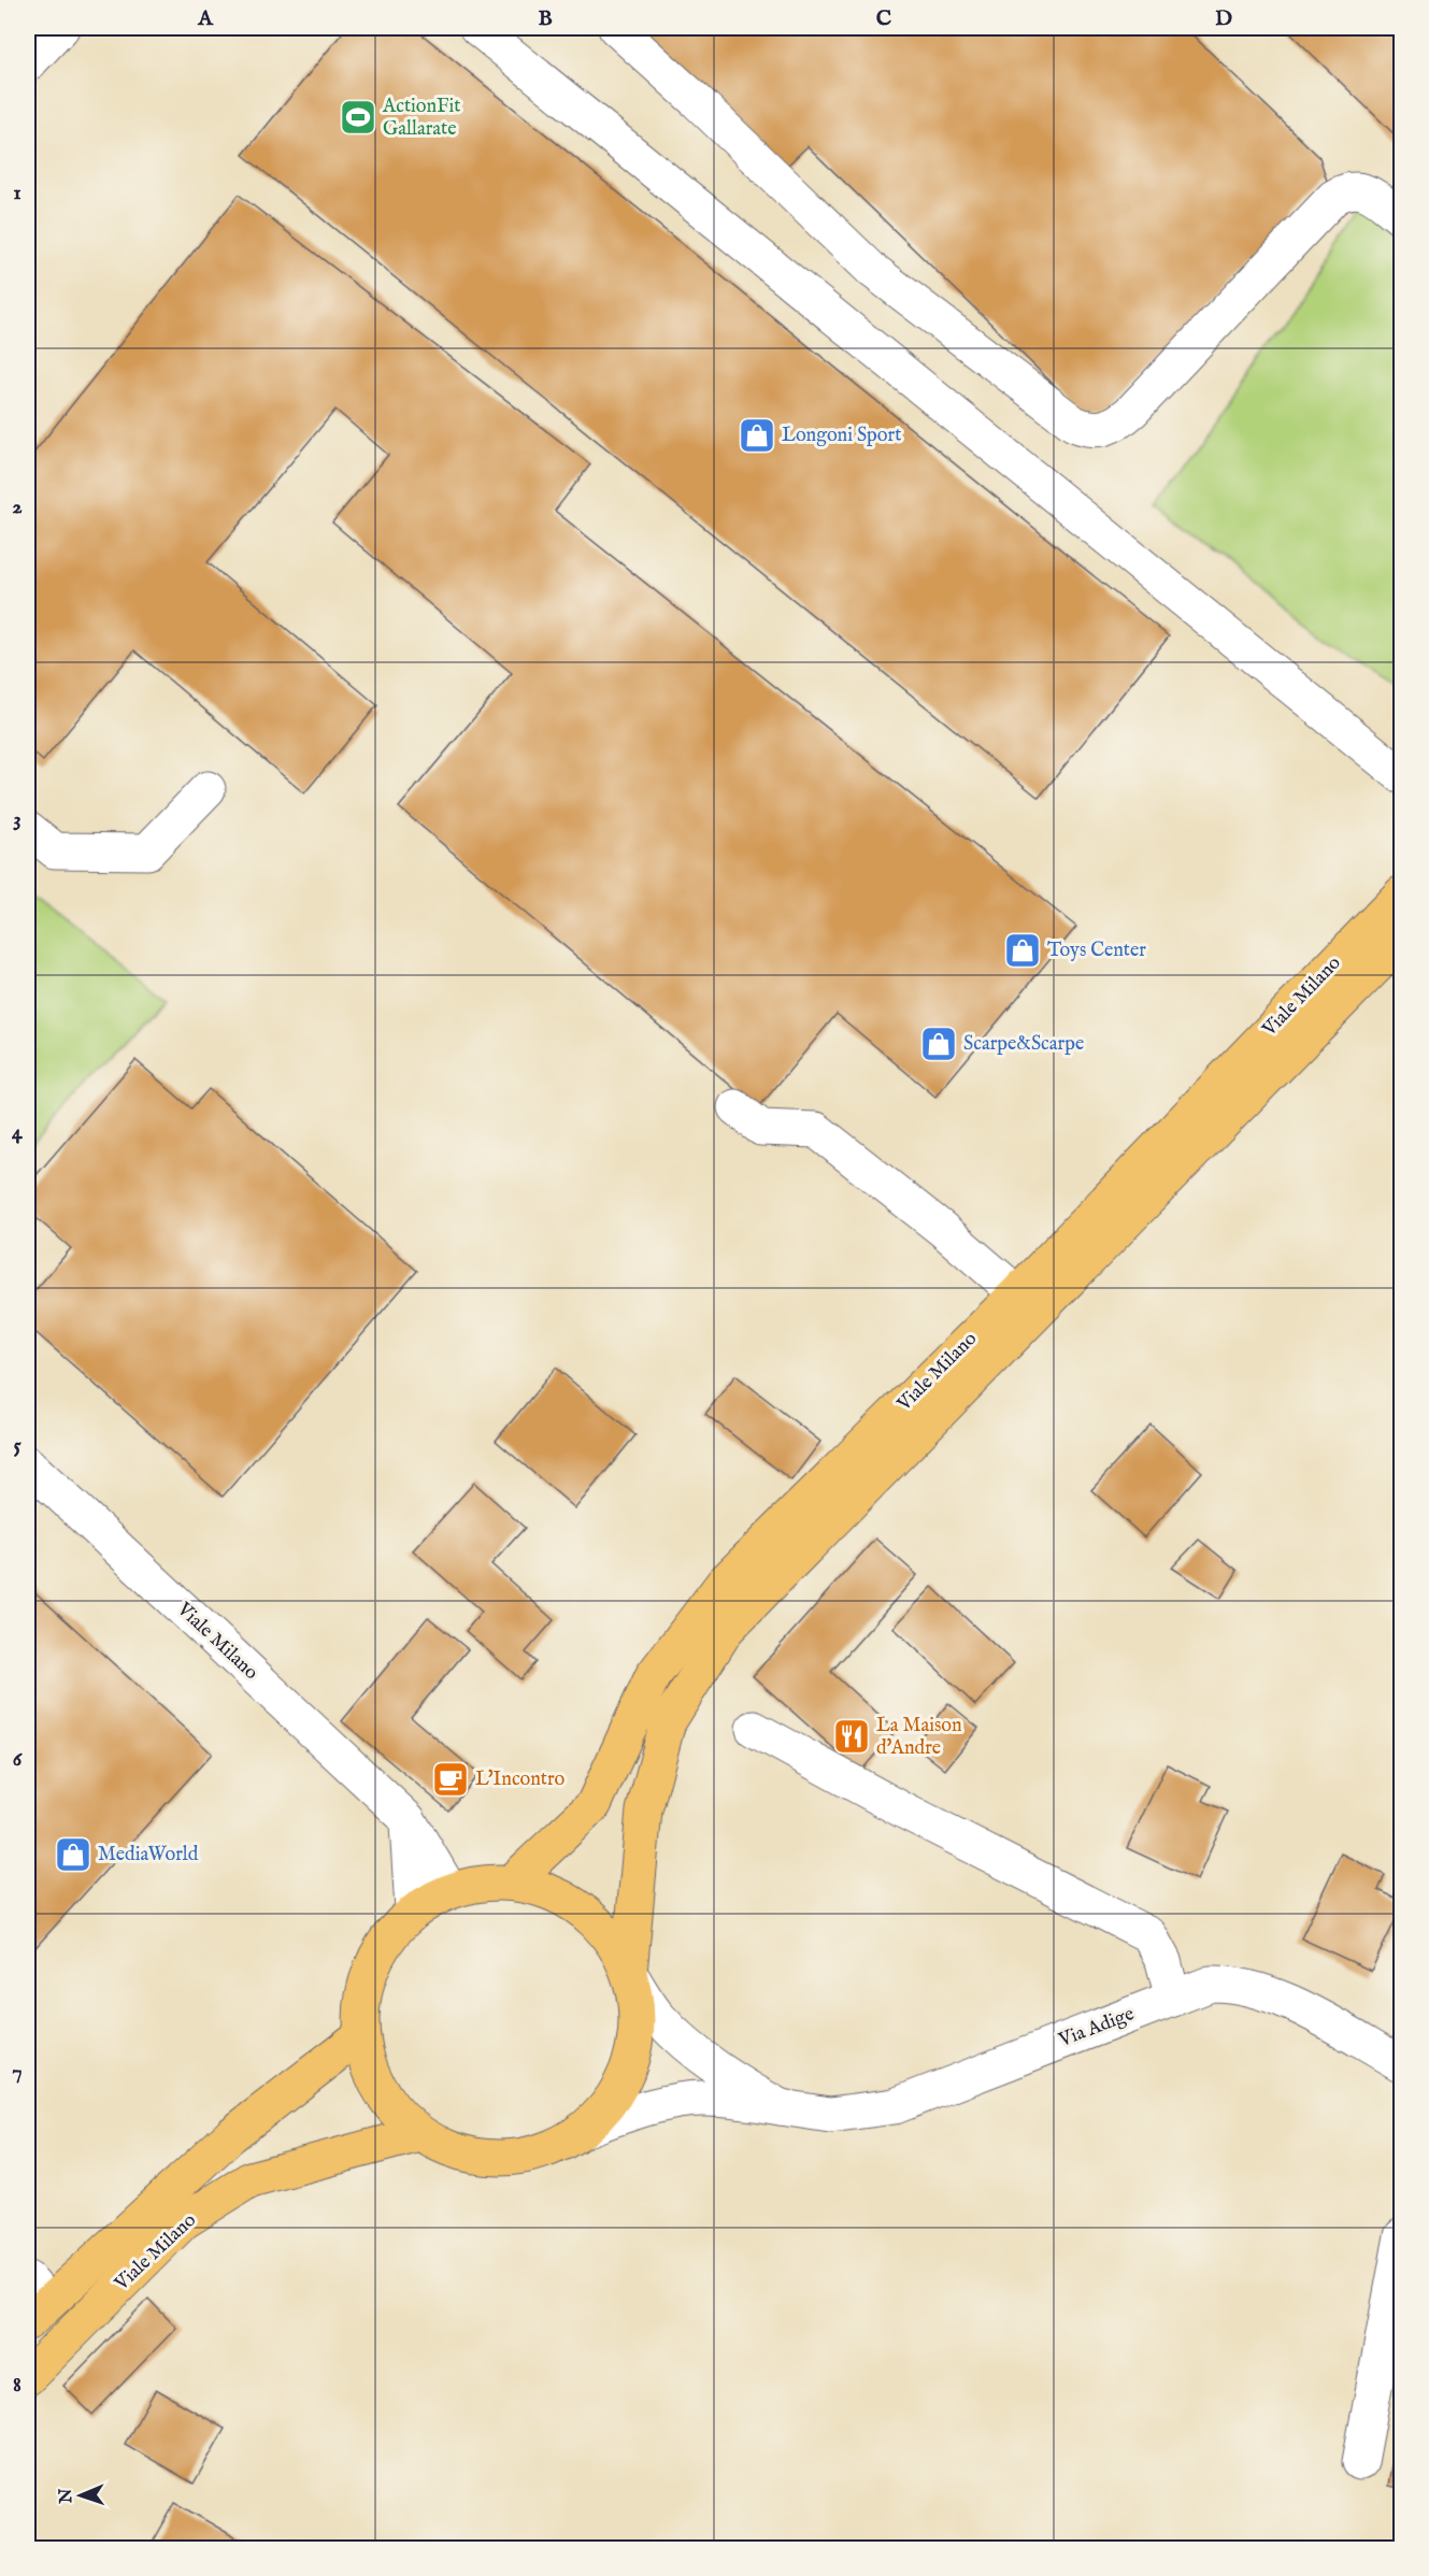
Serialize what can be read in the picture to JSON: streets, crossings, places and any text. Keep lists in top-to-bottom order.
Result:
{
  "streets": {
    "main road": ["Viale Milano"],
    "street": ["Via Adige"]
  },
  "crossings": [
    ["Viale Milano", "Via Adige"]
  ],
  "places": {
    "sports": ["ActionFit Gallarate"],
    "shop": [
      "Longoni Sport",
      "Toys Center",
      "Scarpe&Scarpe",
      "MediaWorld"
    ],
    "restaurant": ["La Maison d'Andre"],
    "cafe": ["L'Incontro"]
  },
  "north": "left",
  "grid": {
    "columns": [
      "A",
      "B",
      "C",
      "D"
    ],
    "rows": [
      "1",
      "2",
      "3",
      "4",
      "5",
      "6",
      "7",
      "8"
    ]
  }
}
